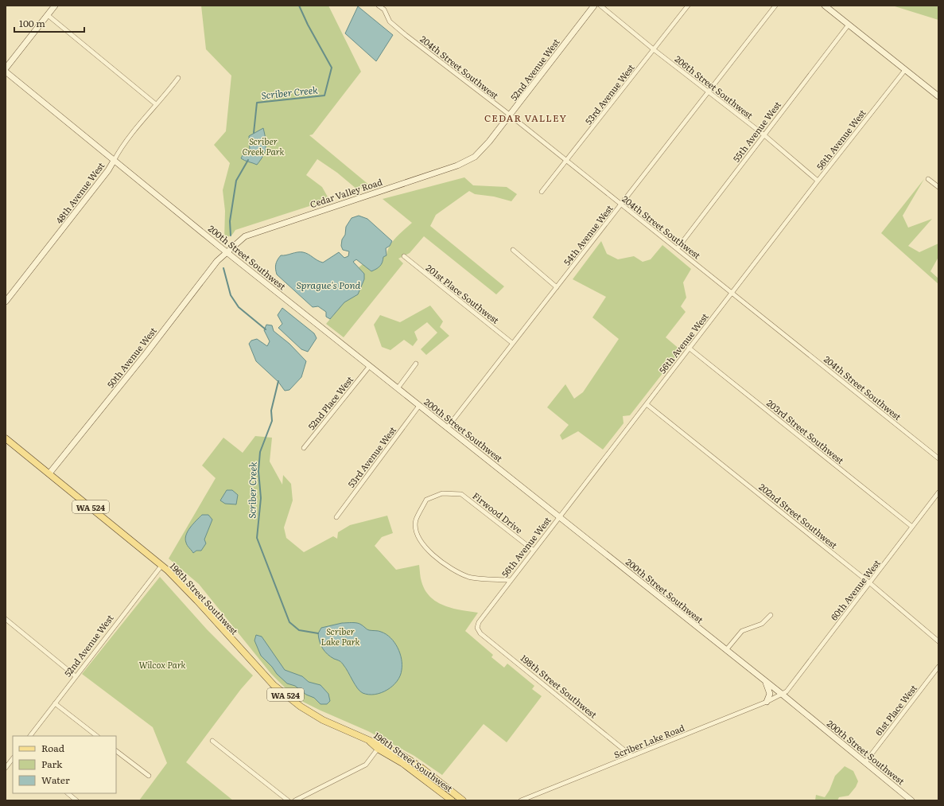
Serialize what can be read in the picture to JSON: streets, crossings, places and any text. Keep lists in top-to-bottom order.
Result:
{
  "streets": {
    "main road": ["WA 524", "196th Street Southwest"],
    "street": [
      "204th Street Southwest",
      "52nd Avenue West",
      "206th Street Southwest",
      "53rd Avenue West",
      "55th Avenue West",
      "56th Avenue West",
      "48th Avenue West",
      "Cedar Valley Road",
      "54th Avenue West",
      "200th Street Southwest",
      "201st Place Southwest",
      "50th Avenue West",
      "52nd Place West",
      "203rd Street Southwest",
      "Firwood Drive",
      "202nd Street Southwest",
      "60th Avenue West",
      "198th Street Southwest",
      "61st Place West",
      "Scriber Lake Road"
    ]
  },
  "crossings": [
    ["204th Street Southwest", "52nd Avenue West"],
    ["204th Street Southwest", "53rd Avenue West"],
    ["204th Street Southwest", "55th Avenue West"],
    ["204th Street Southwest", "56th Avenue West"],
    ["204th Street Southwest", "54th Avenue West"],
    ["52nd Avenue West", "Cedar Valley Road"],
    ["52nd Avenue West", "196th Street Southwest"],
    ["206th Street Southwest", "53rd Avenue West"],
    ["206th Street Southwest", "55th Avenue West"],
    ["206th Street Southwest", "56th Avenue West"],
    ["206th Street Southwest", "54th Avenue West"],
    ["53rd Avenue West", "200th Street Southwest"],
    ["56th Avenue West", "200th Street Southwest"],
    ["56th Avenue West", "203rd Street Southwest"],
    ["56th Avenue West", "Firwood Drive"],
    ["56th Avenue West", "202nd Street Southwest"],
    ["56th Avenue West", "198th Street Southwest"],
    ["48th Avenue West", "200th Street Southwest"],
    ["Cedar Valley Road", "200th Street Southwest"],
    ["Cedar Valley Road", "50th Avenue West"],
    ["54th Avenue West", "200th Street Southwest"],
    ["54th Avenue West", "201st Place Southwest"],
    ["200th Street Southwest", "50th Avenue West"],
    ["200th Street Southwest", "52nd Place West"],
    ["200th Street Southwest", "60th Avenue West"],
    ["200th Street Southwest", "61st Place West"],
    ["200th Street Southwest", "Scriber Lake Road"],
    ["50th Avenue West", "196th Street Southwest"],
    ["203rd Street Southwest", "60th Avenue West"],
    ["202nd Street Southwest", "60th Avenue West"],
    ["60th Avenue West", "Scriber Lake Road"],
    ["198th Street Southwest", "Scriber Lake Road"]
  ],
  "districts": ["CEDAR VALLEY"],
  "water": ["Scriber Creek", "Sprague's Pond"],
  "parks": ["Scriber Creek Park", "Scriber Lake Park", "Wilcox Park"],
  "legend": ["Road", "Park", "Water"],
  "scale_bar": "100 m"
}
